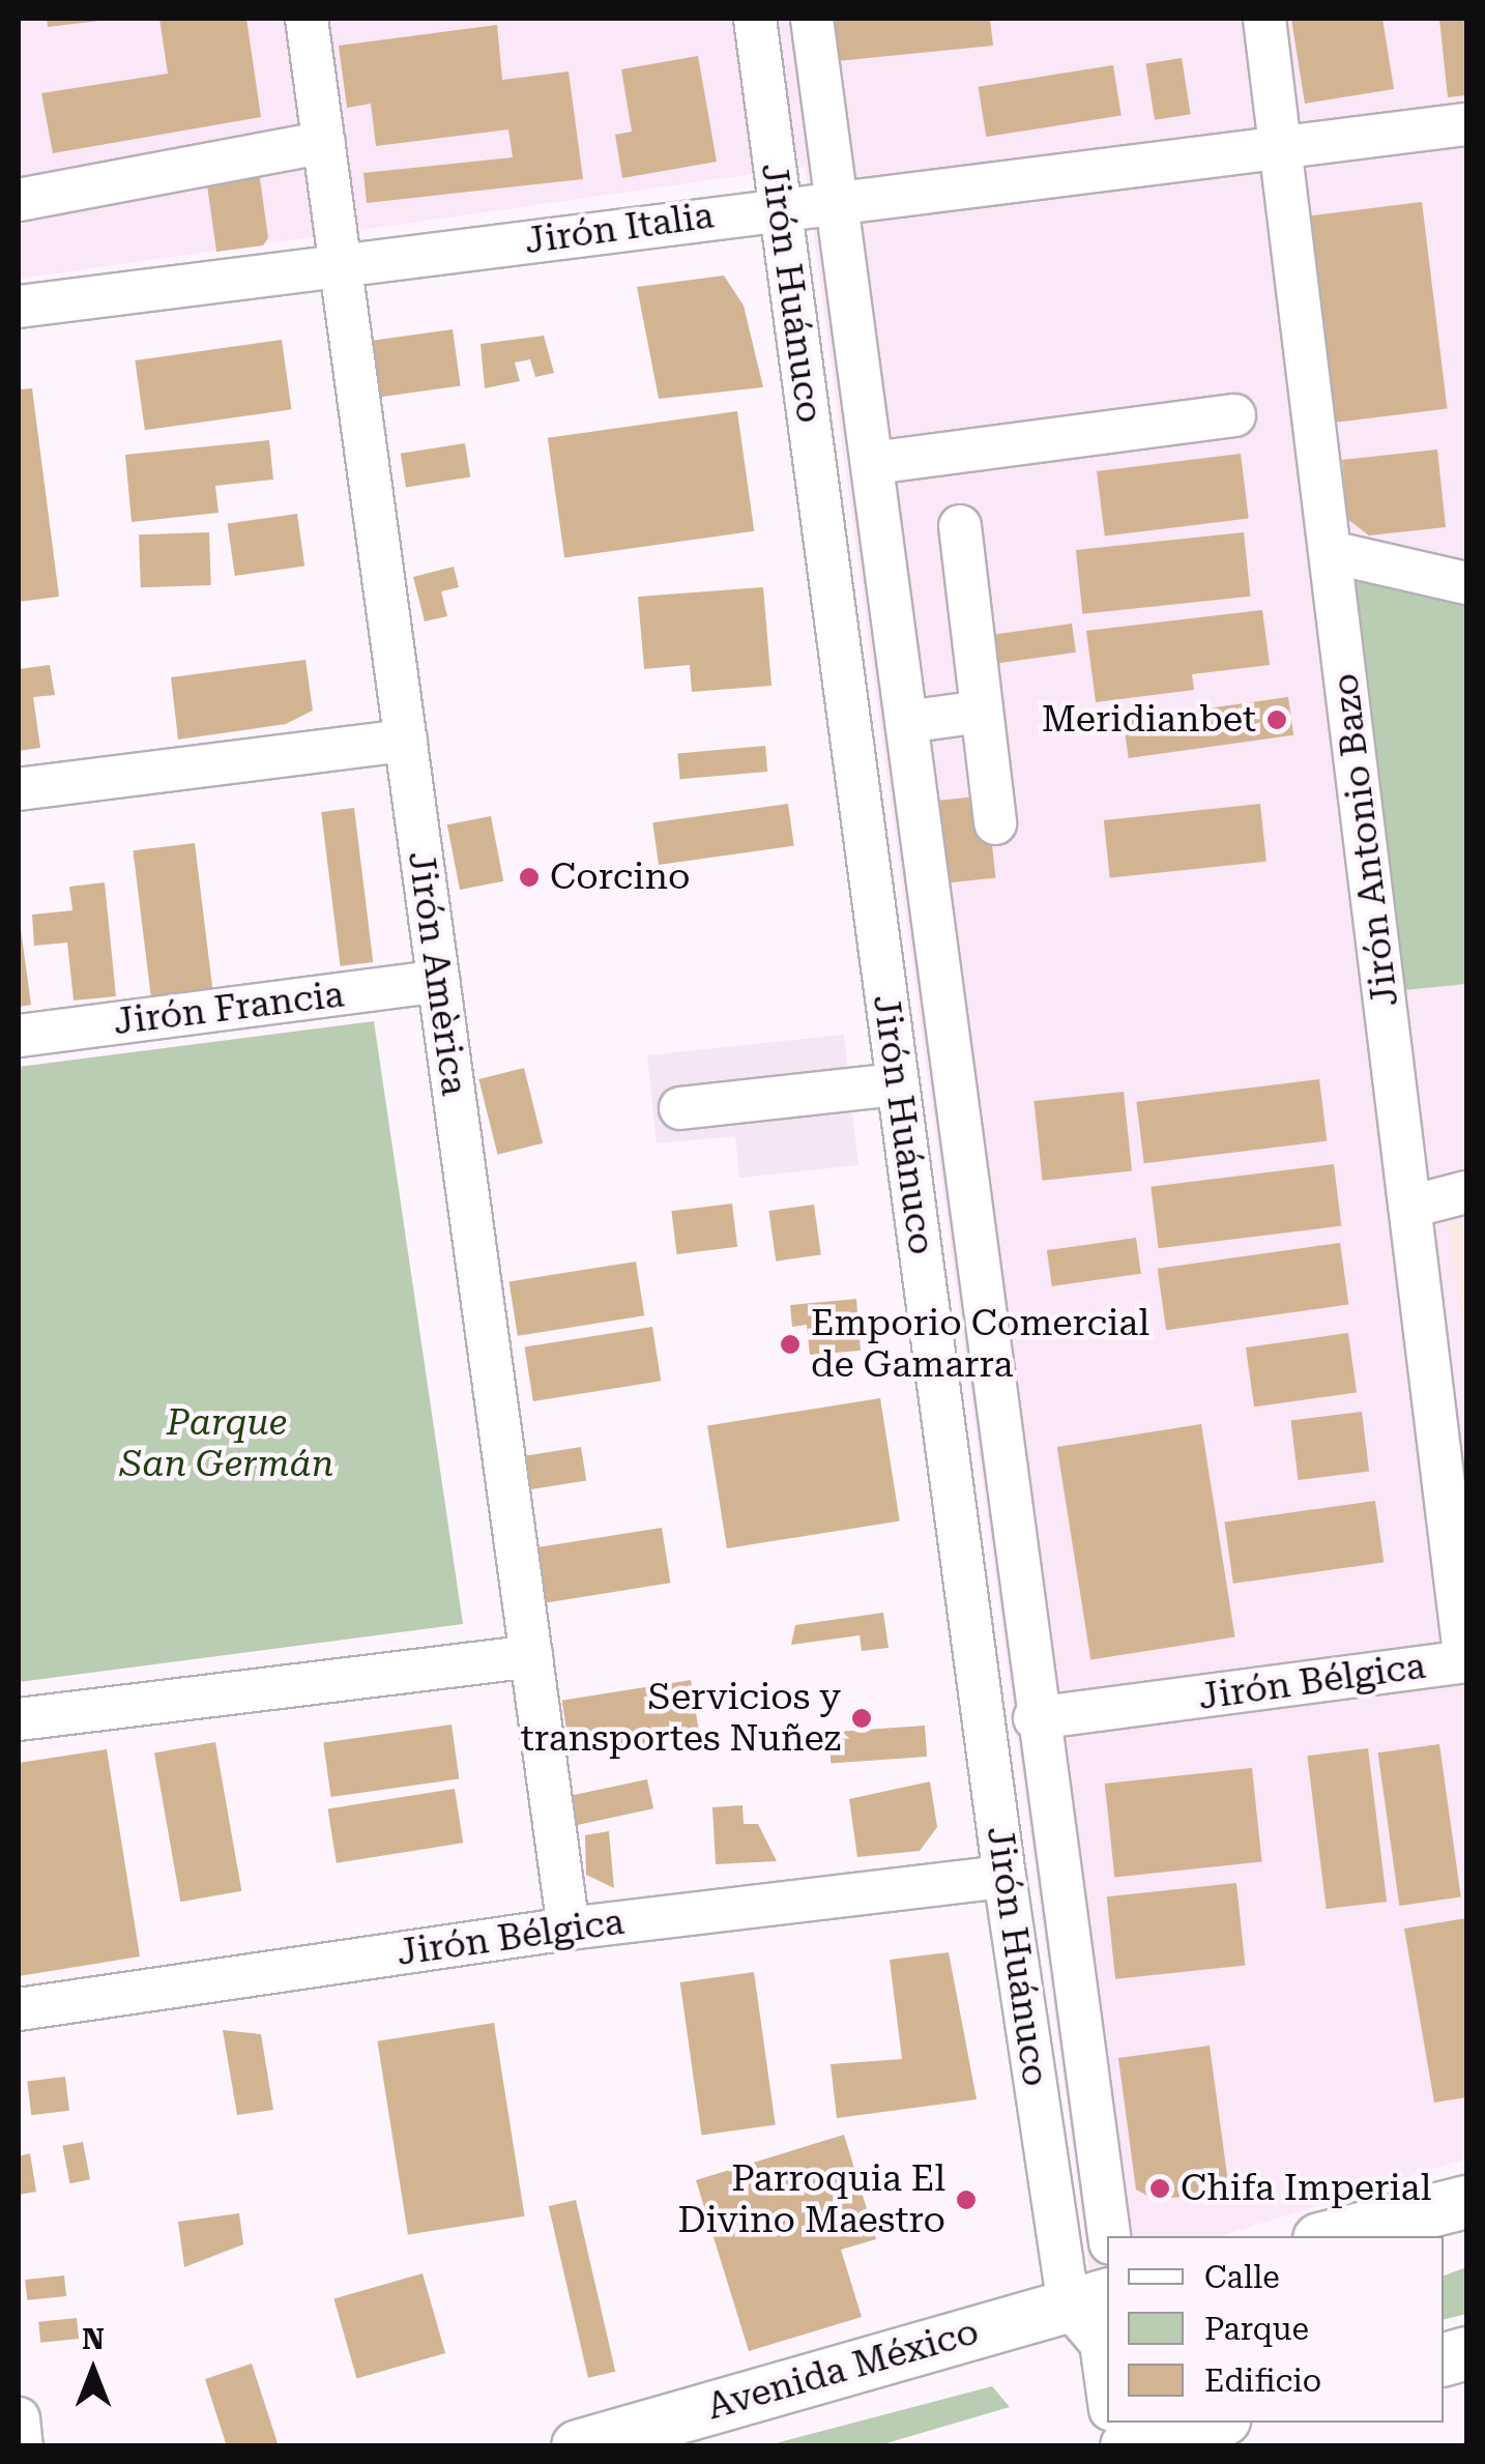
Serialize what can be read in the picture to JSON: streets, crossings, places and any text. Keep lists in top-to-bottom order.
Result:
{
  "streets": {
    "main road": ["Avenida México"],
    "street": [
      "Jirón Italia",
      "Jirón Huánuco",
      "Jirón Antonio Bazo",
      "Jirón Amèrica",
      "Jirón Francia",
      "Jirón Bélgica"
    ]
  },
  "crossings": [
    ["Jirón Italia", "Jirón Huánuco"],
    ["Jirón Italia", "Jirón Antonio Bazo"],
    ["Jirón Italia", "Jirón Amèrica"],
    ["Jirón Huánuco", "Jirón Bélgica"],
    ["Jirón Huánuco", "Avenida México"],
    ["Jirón Antonio Bazo", "Jirón Bélgica"],
    ["Jirón Amèrica", "Jirón Francia"],
    ["Jirón Amèrica", "Jirón Bélgica"]
  ],
  "parks": ["Parque San Germán"],
  "places": [
    "Meridianbet",
    "Corcino",
    "Emporio Comercial de Gamarra",
    "Servicios y transportes Nuñez",
    "Chifa Imperial",
    "Parroquia El Divino Maestro"
  ],
  "legend": ["Calle", "Parque", "Edificio"],
  "north": "top"
}
